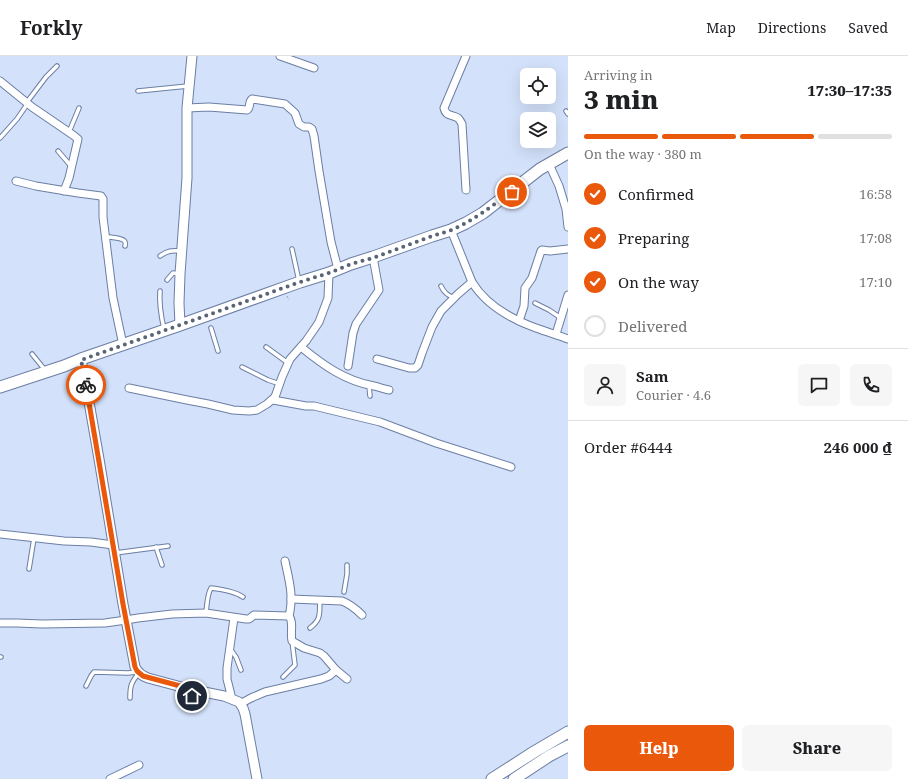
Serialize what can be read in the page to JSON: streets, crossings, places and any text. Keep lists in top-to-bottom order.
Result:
{
  "page": {
    "header": "Forkly",
    "nav": ["Map", "Directions", "Saved"],
    "heading": ["3 min", "Arriving in", "17:30–17:35"],
    "panel": [
      "Sam",
      "Courier · 4.6",
      "Order #6444",
      "246 000 ₫"
    ],
    "bar": "On the way · 380 m",
    "list": [
      ["Confirmed", "16:58"],
      ["Preparing", "17:08"],
      ["On the way", "17:10"],
      "Delivered"
    ],
    "buttons": ["Help", "Share"]
  }
}
